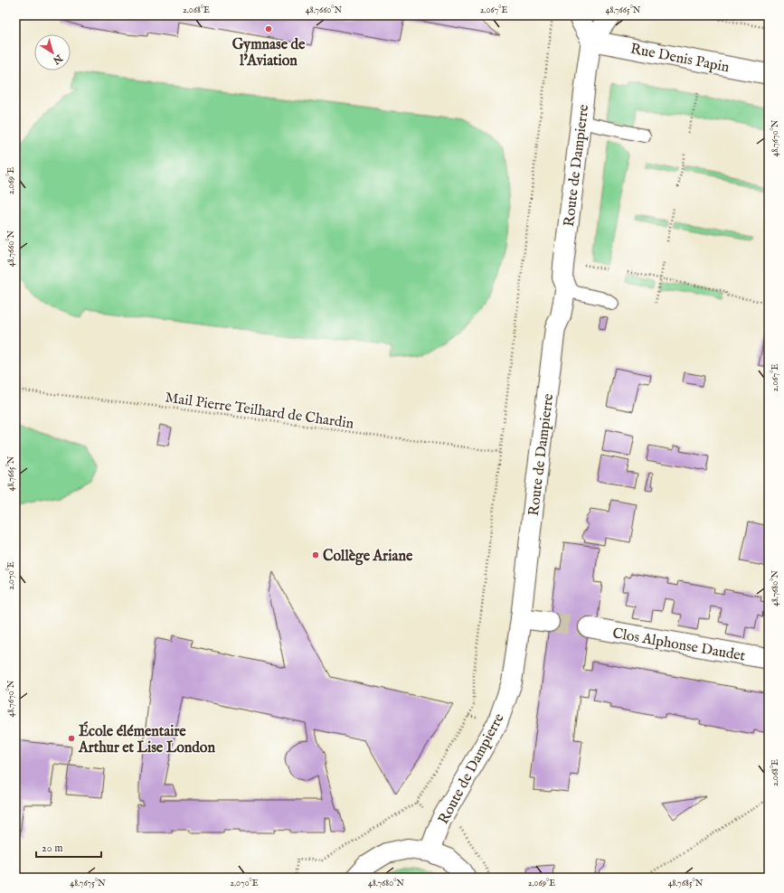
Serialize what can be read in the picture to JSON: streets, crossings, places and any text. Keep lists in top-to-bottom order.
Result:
{
  "streets": {
    "street": ["Rue Denis Papin", "Route de Dampierre", "Clos Alphonse Daudet"],
    "path": ["Mail Pierre Teilhard de Chardin"]
  },
  "crossings": [
    ["Rue Denis Papin", "Route de Dampierre"]
  ],
  "places": ["Gymnase de l'Aviation", "Collège Ariane", "École élémentaire Arthur et Lise London"],
  "scale_bar": "20 m",
  "north": "bottom right",
  "coordinates": [
    "2.068°E",
    "48.7660°N",
    "2.067°E",
    "48.7665°N",
    "48.7670°N",
    "2.069°E",
    "2.070°E",
    "48.7680°N",
    "48.7675°N",
    "48.7685°N"
  ]
}
